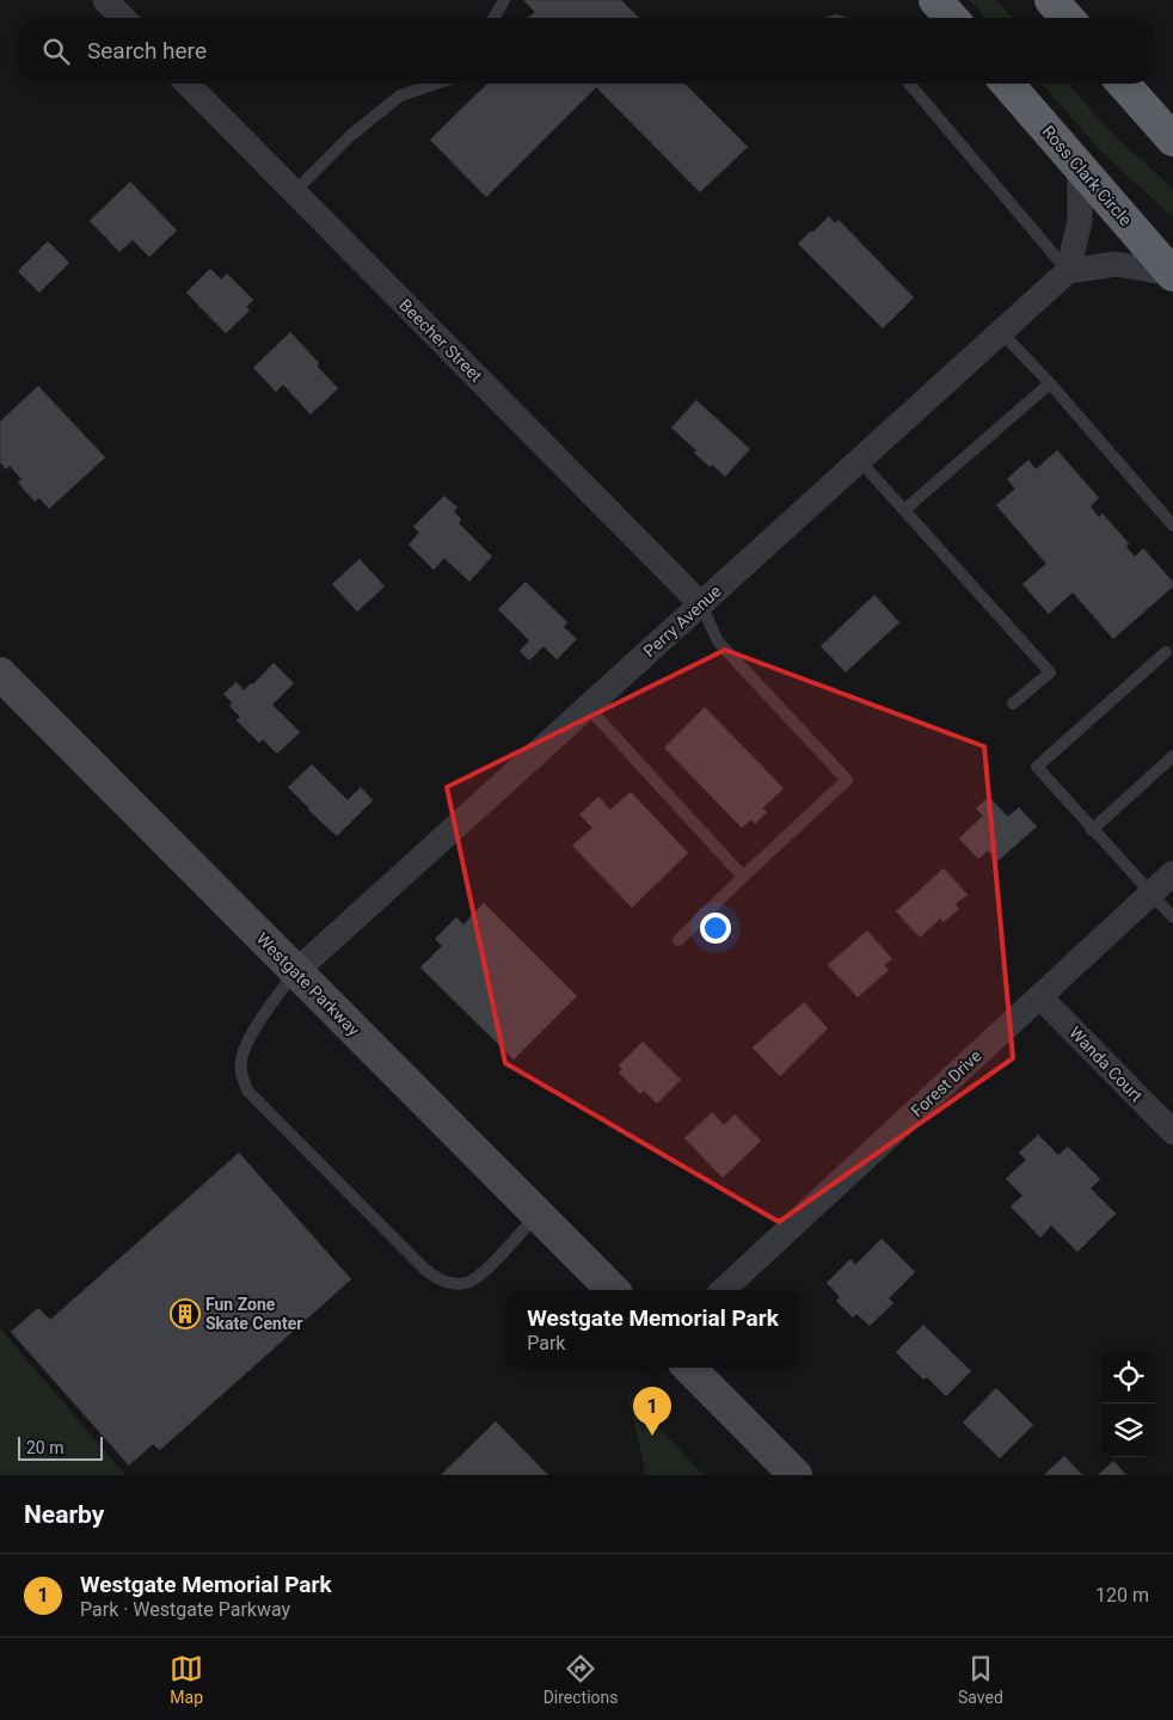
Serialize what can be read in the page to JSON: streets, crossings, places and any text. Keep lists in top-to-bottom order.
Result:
{
  "streets": {
    "highway": ["Ross Clark Circle"],
    "main road": ["Westgate Parkway"],
    "street": [
      "Beecher Street",
      "Perry Avenue",
      "Wanda Court",
      "Forest Drive"
    ]
  },
  "crossings": [
    ["Beecher Street", "Perry Avenue"],
    ["Perry Avenue", "Westgate Parkway"],
    ["Wanda Court", "Forest Drive"]
  ],
  "places": {
    "building": ["Fun Zone Skate Center"]
  },
  "scale_bar": "20 m",
  "page": {
    "search": "Search here",
    "popup": ["Westgate Memorial Park", "Park"],
    "pins": "1",
    "scale": "20 m",
    "heading": "Nearby",
    "list": [
      {
        "mark": "1",
        "name": "Westgate Memorial Park",
        "note": "Park · Westgate Parkway",
        "value": "120 m"
      }
    ],
    "nav": ["Map", "Directions", "Saved"]
  }
}
